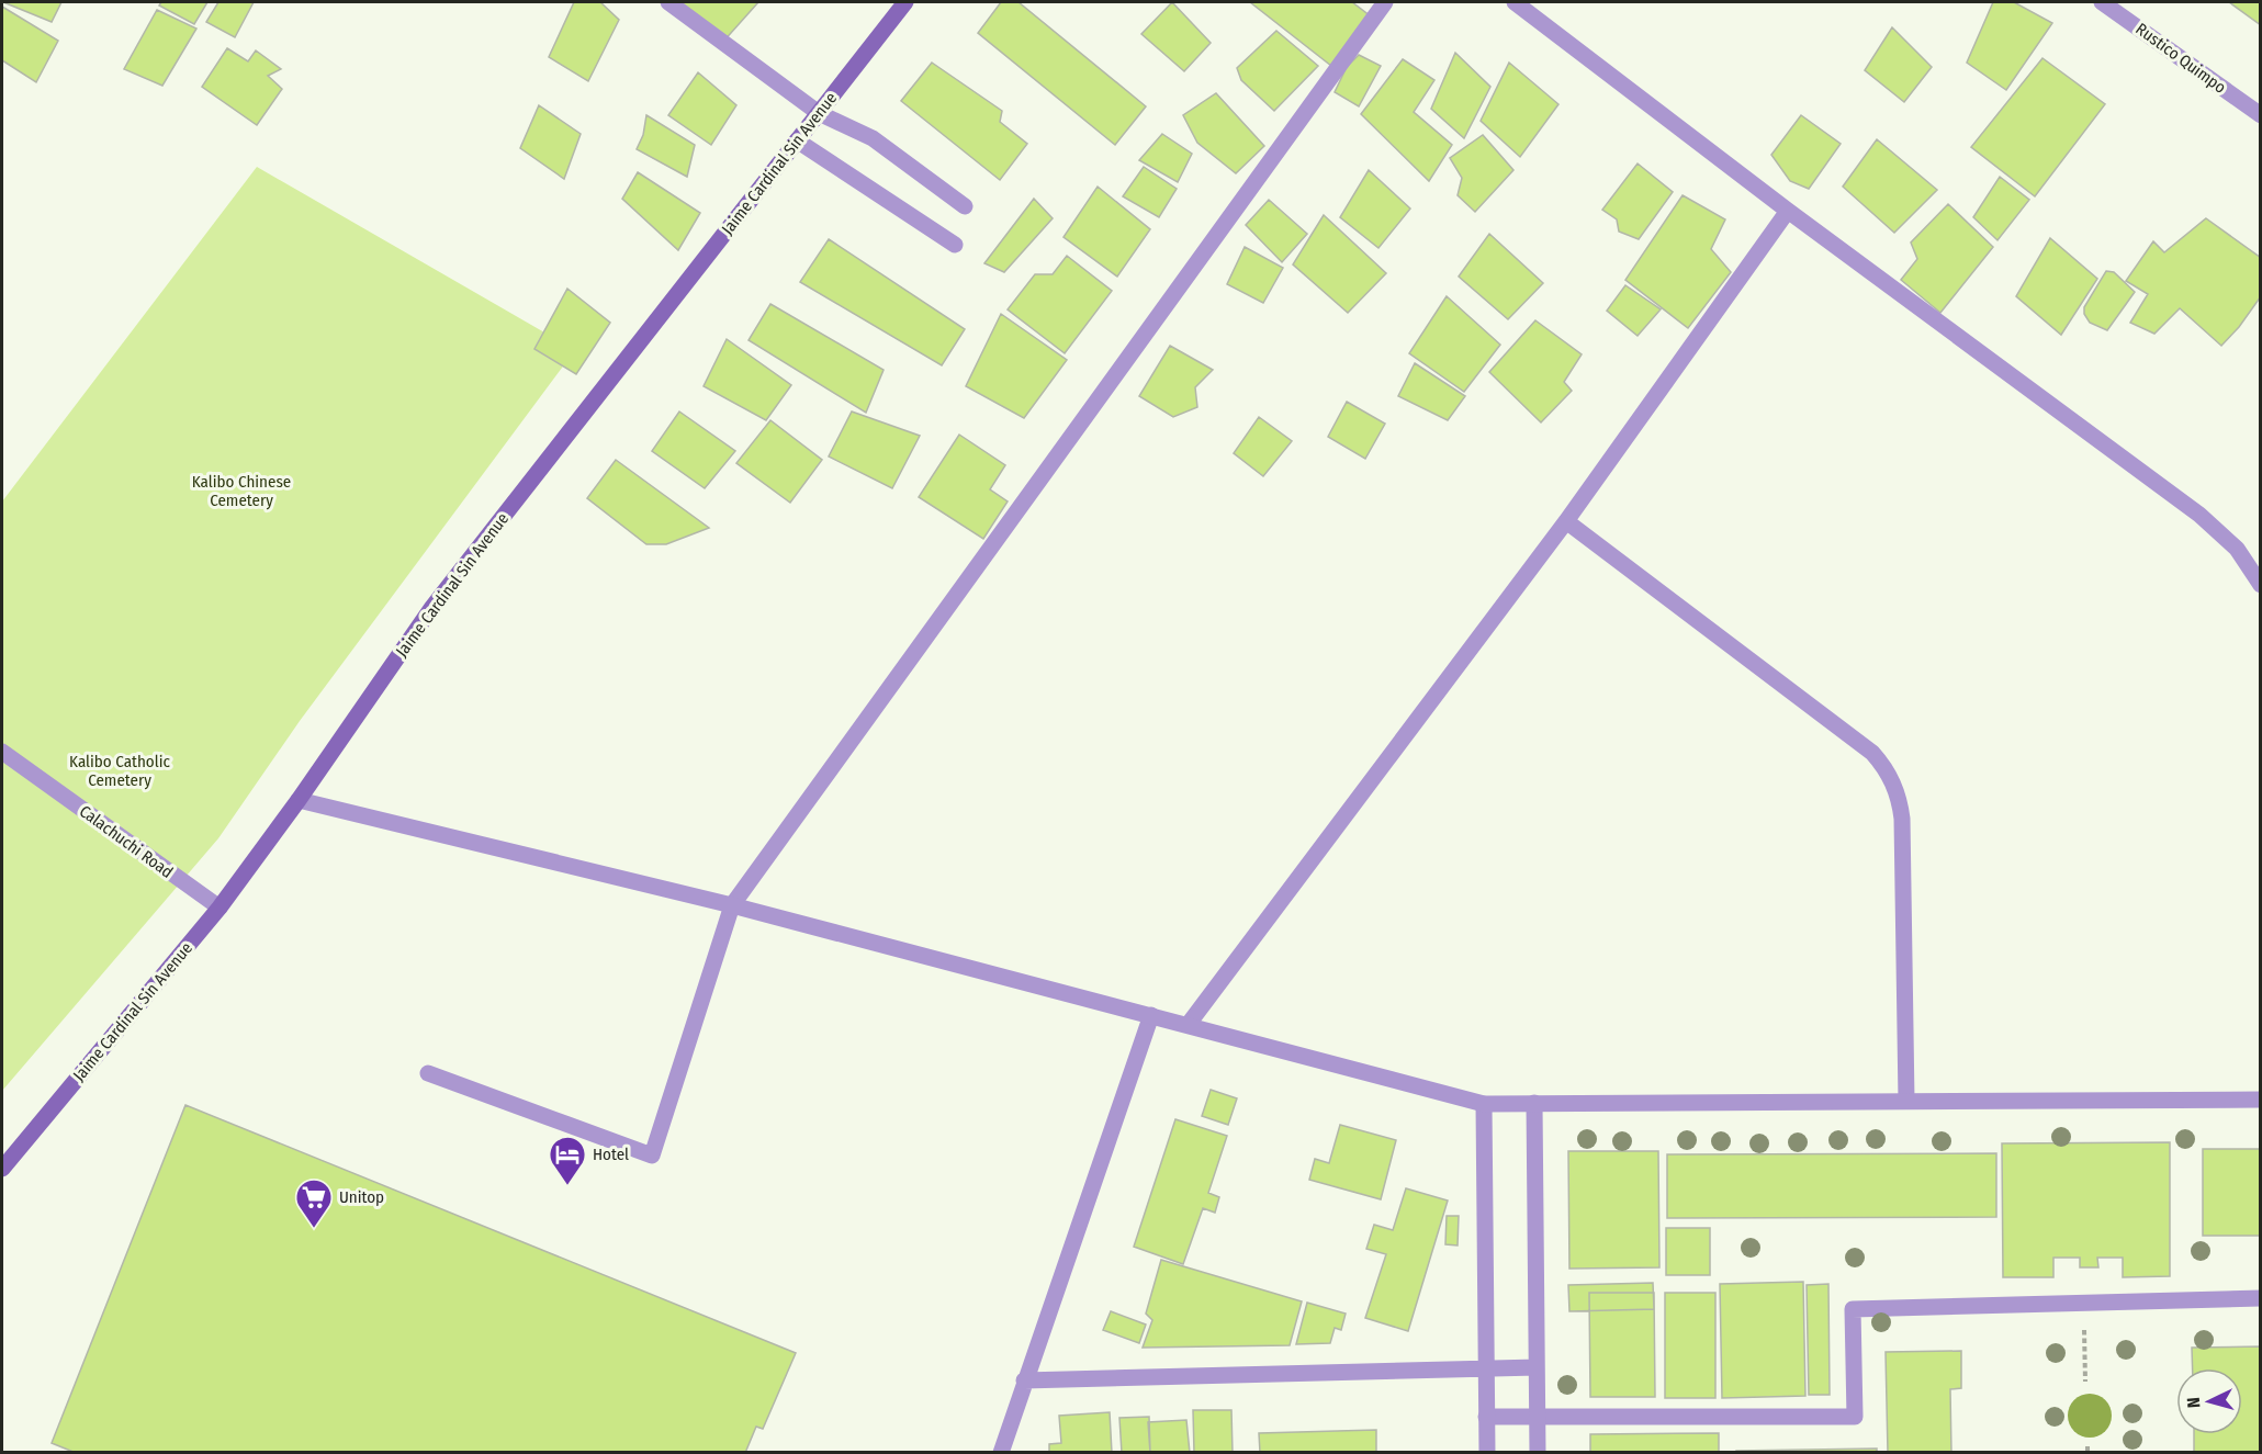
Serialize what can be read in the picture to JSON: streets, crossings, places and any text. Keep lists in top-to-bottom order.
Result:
{
  "streets": {
    "main road": ["Jaime Cardinal Sin Avenue"],
    "street": ["Rustico Quimpo", "Calachuchi Road"]
  },
  "crossings": [
    ["Jaime Cardinal Sin Avenue", "Calachuchi Road"]
  ],
  "parks": ["Kalibo Chinese Cemetery", "Kalibo Catholic Cemetery"],
  "places": {
    "hotel": ["Hotel"],
    "supermarket": ["Unitop"]
  },
  "north": "left"
}
